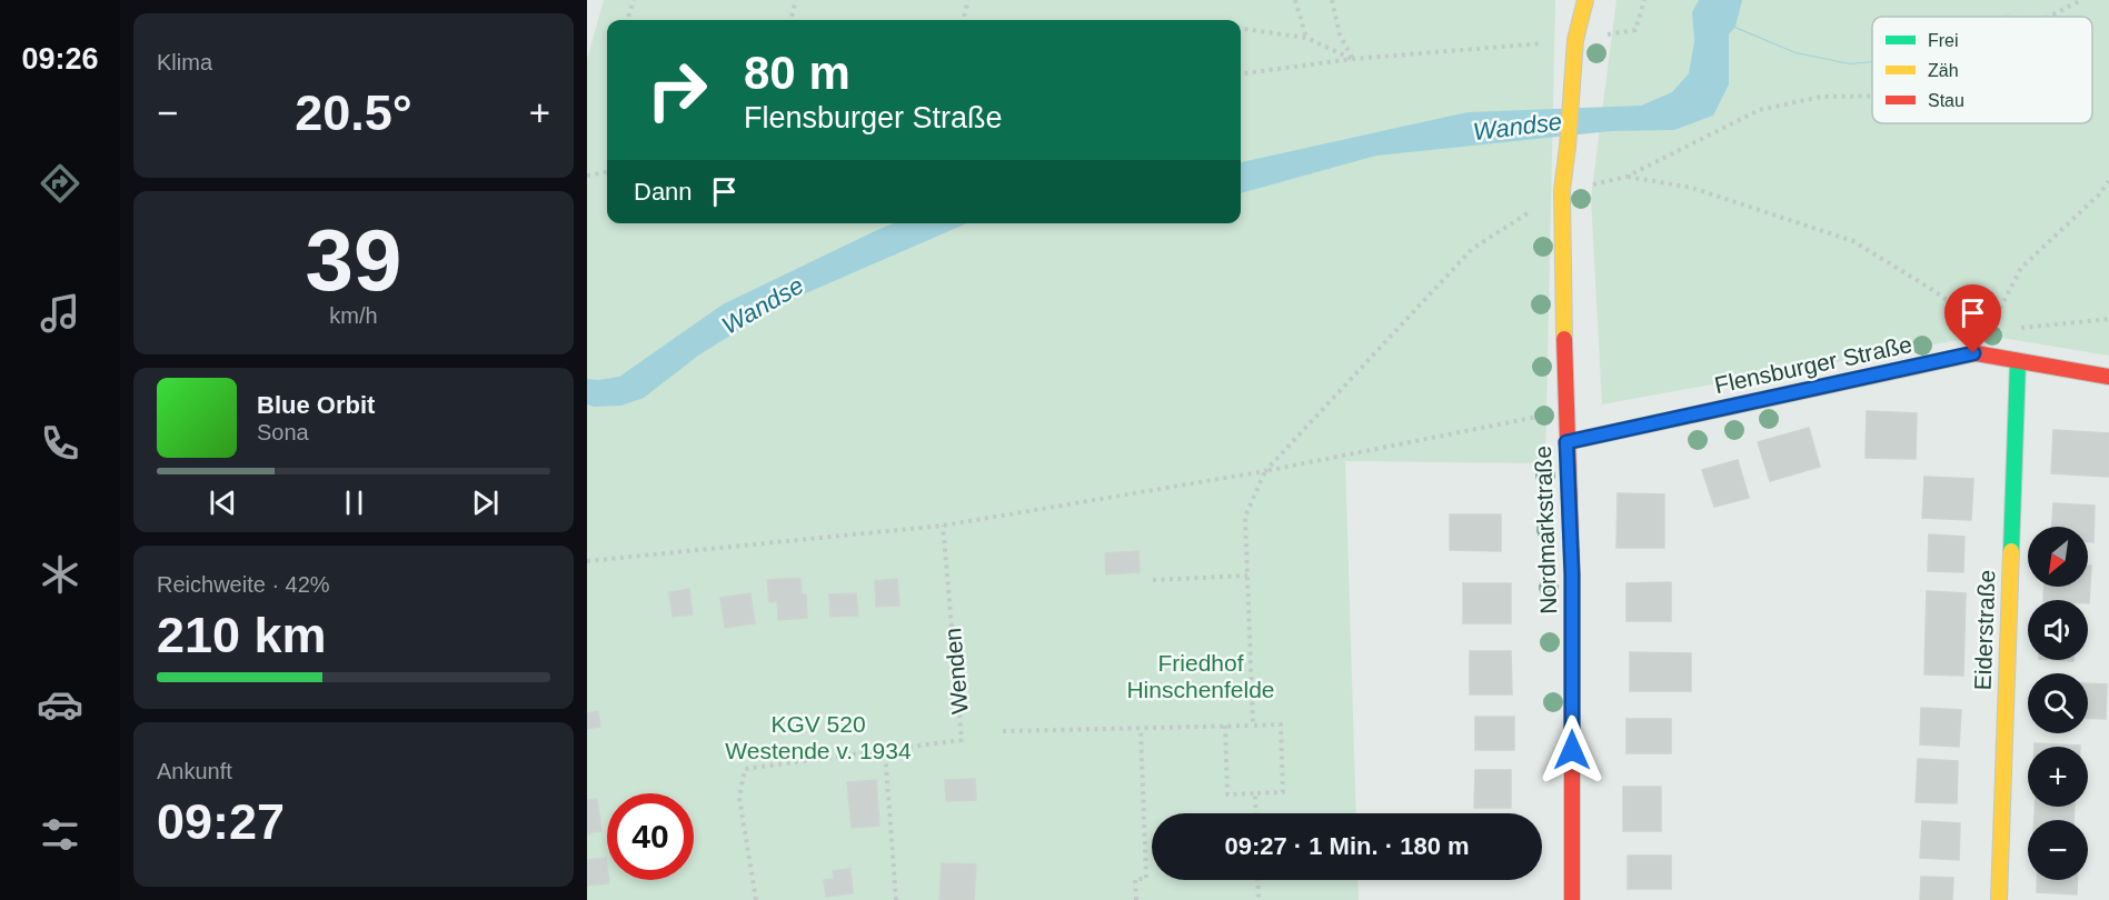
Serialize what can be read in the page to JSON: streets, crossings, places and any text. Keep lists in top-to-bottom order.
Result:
{
  "streets": {
    "street": ["Flensburger Straße", "Nordmarkstraße", "Eiderstraße"],
    "path": ["Wenden"]
  },
  "crossings": [
    ["Flensburger Straße", "Nordmarkstraße"],
    ["Flensburger Straße", "Eiderstraße"]
  ],
  "water": ["Wandse"],
  "parks": ["Friedhof Hinschenfelde", "KGV 520 Westende v. 1934"],
  "legend": ["Frei", "Zäh", "Stau"],
  "north": "bottom left",
  "page": {
    "tabs": "09:26",
    "tile": [
      "Klima",
      ["39", "km/h"],
      ["Reichweite · 42%", "210 km"],
      ["Ankunft", "09:27"]
    ],
    "turn": ["80 m", "Flensburger Straße"],
    "heat": ["−", "20.5°", "+"],
    "then": "Dann",
    "song": ["Blue Orbit", "Sona"],
    "map_buttons": ["+", "−"],
    "limit": "40",
    "trip": "09:27 · 1 Min. · 180 m"
  }
}
